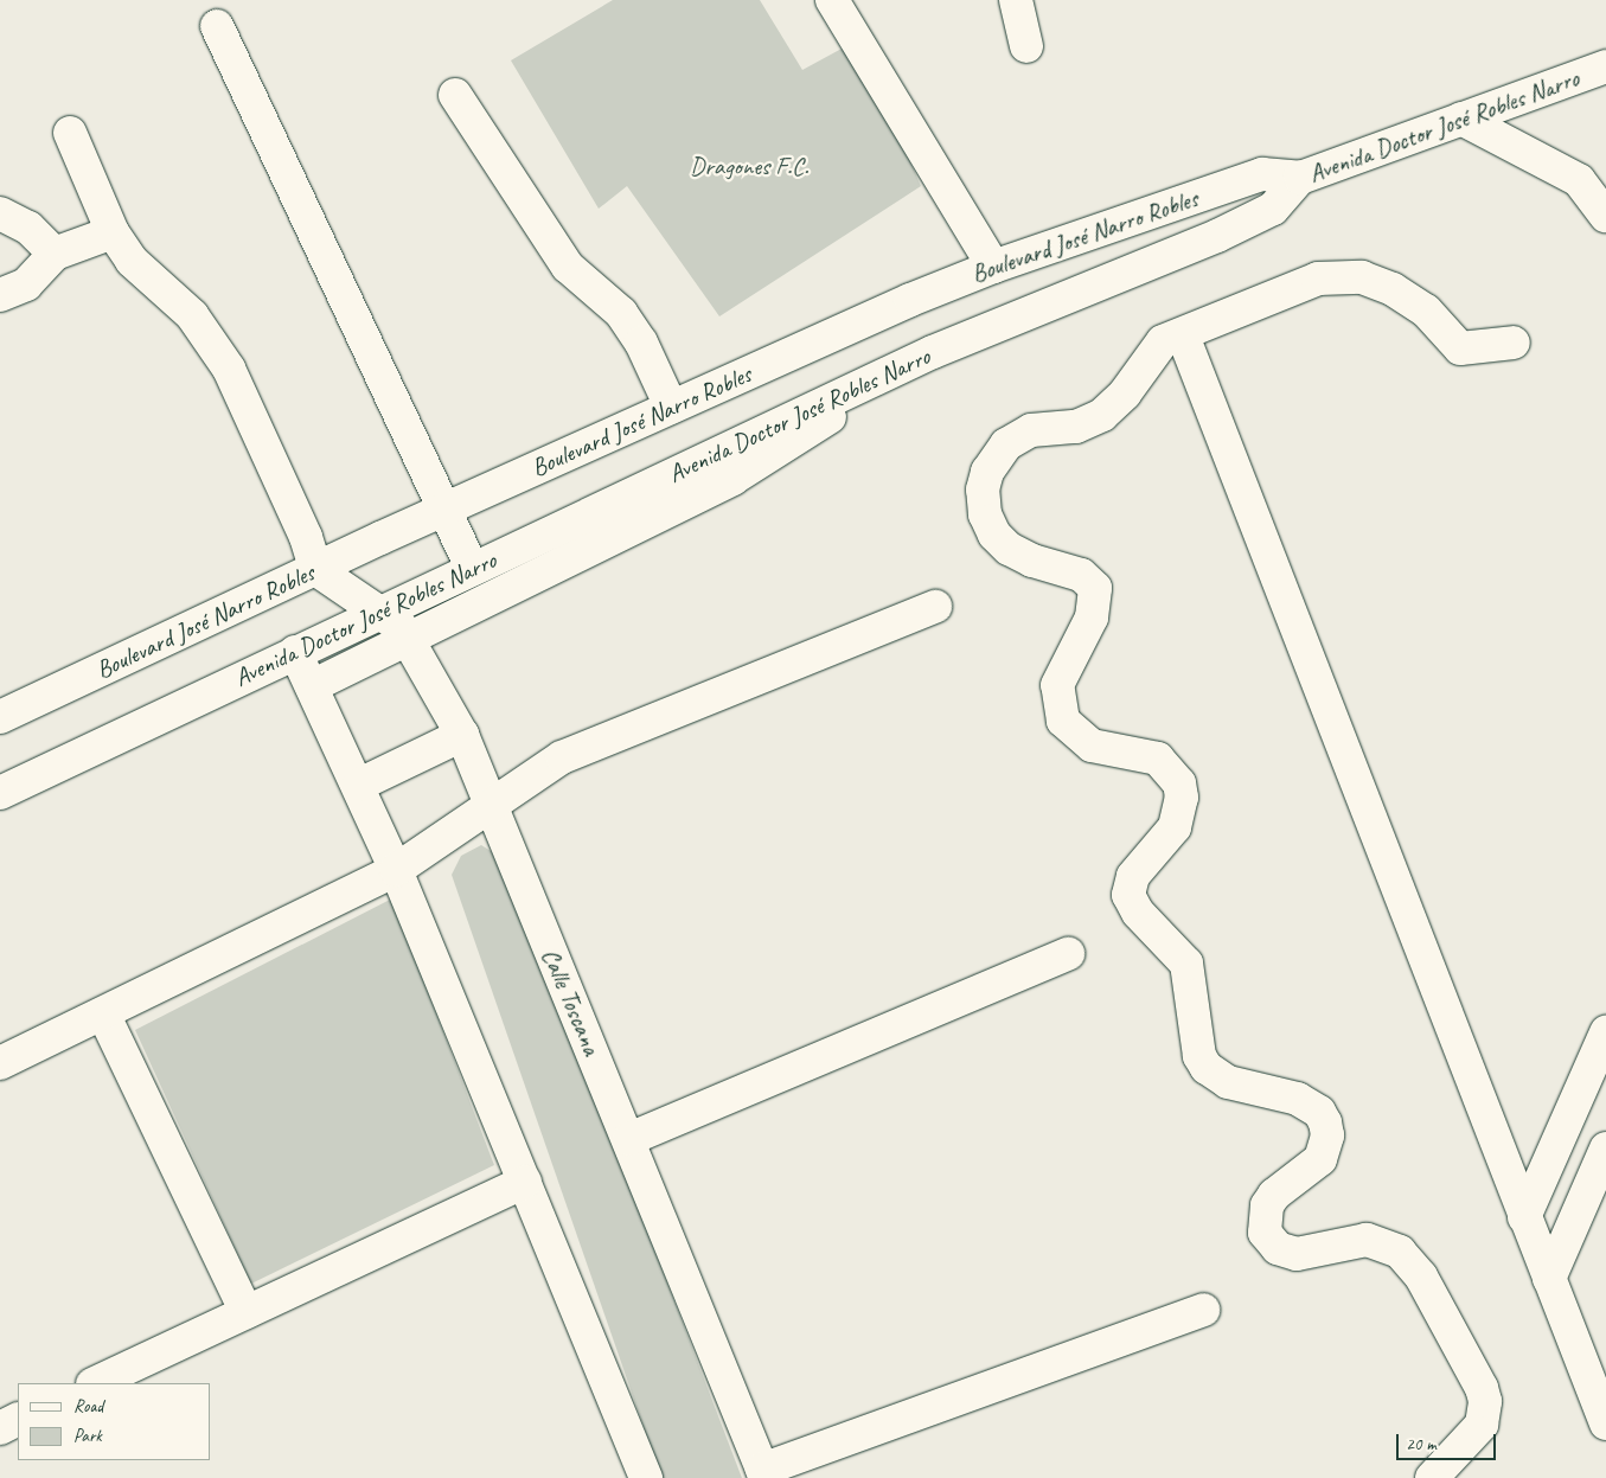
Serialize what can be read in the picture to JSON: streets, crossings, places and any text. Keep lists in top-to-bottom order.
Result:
{
  "streets": {
    "street": ["Avenida Doctor José Robles Narro", "Boulevard José Narro Robles", "Calle Toscana"]
  },
  "crossings": [
    ["Avenida Doctor José Robles Narro", "Boulevard José Narro Robles"],
    ["Avenida Doctor José Robles Narro", "Calle Toscana"],
    ["Boulevard José Narro Robles", "Calle Toscana"]
  ],
  "parks": ["Dragones F.C."],
  "legend": ["Road", "Park"],
  "scale_bar": "20 m"
}
